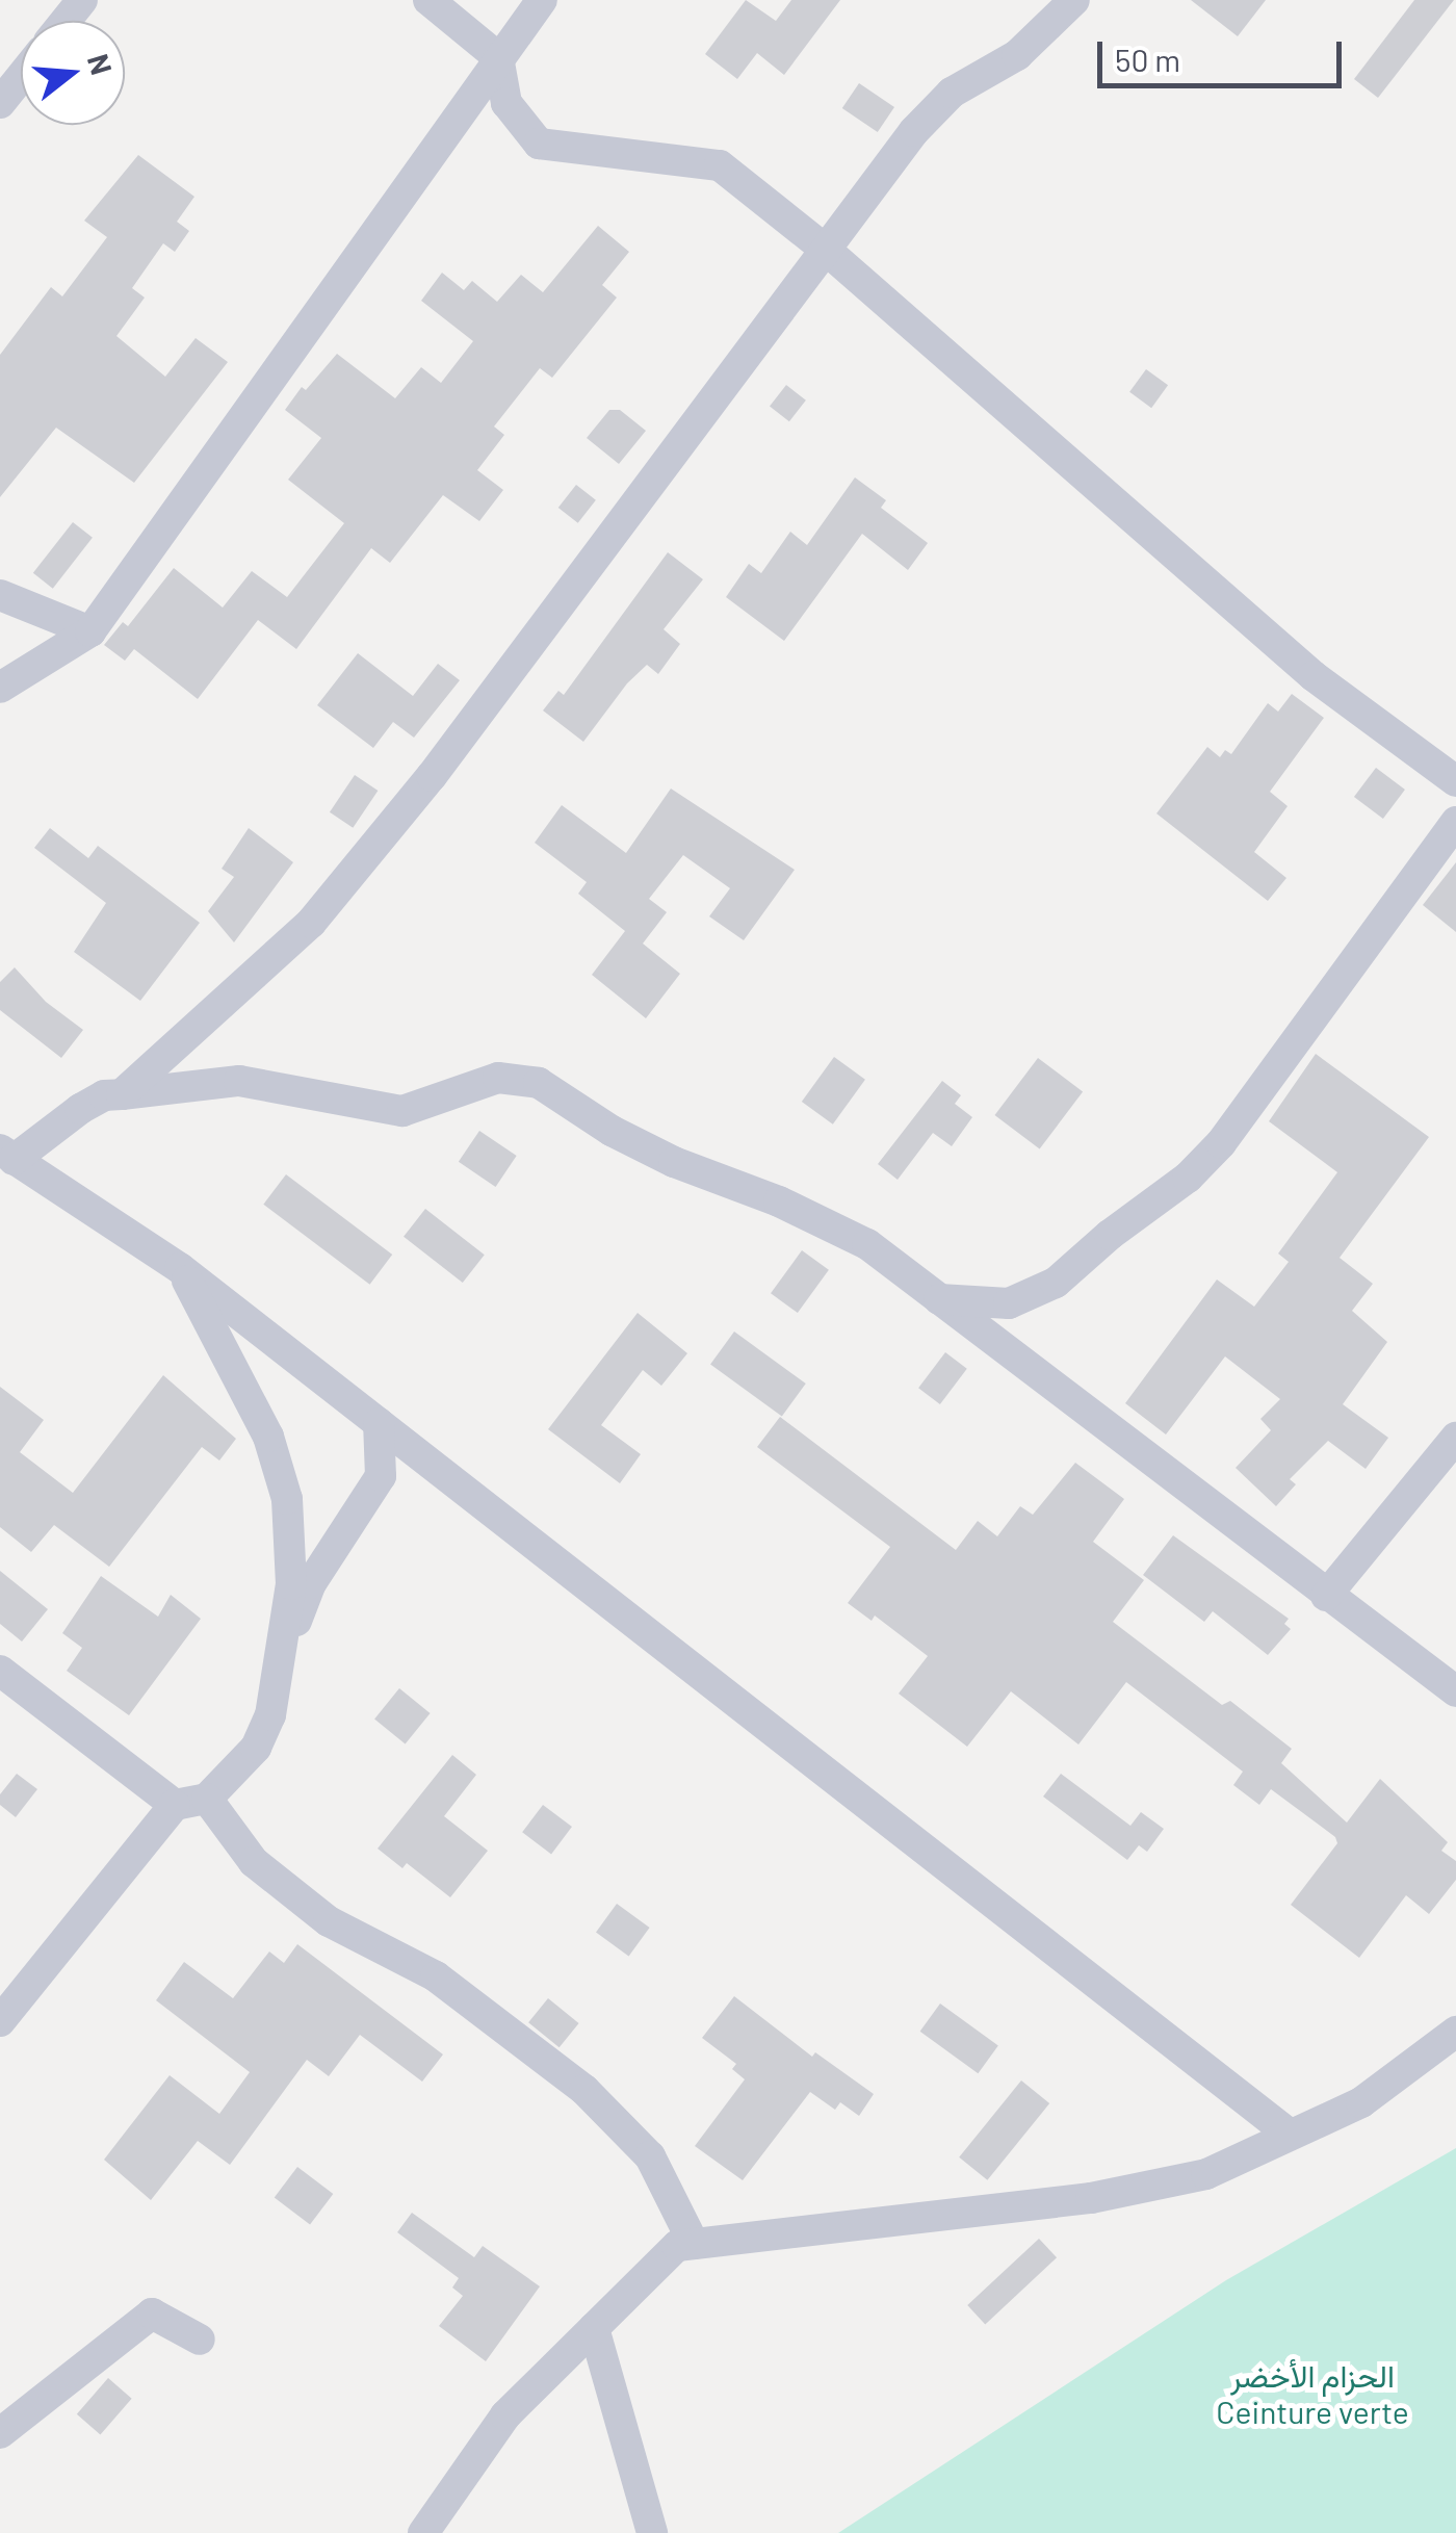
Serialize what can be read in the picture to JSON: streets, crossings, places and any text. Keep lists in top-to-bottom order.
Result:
{
  "parks": ["الحزام الأخضر Ceinture verte"],
  "scale_bar": "50 m",
  "north": "right"
}
